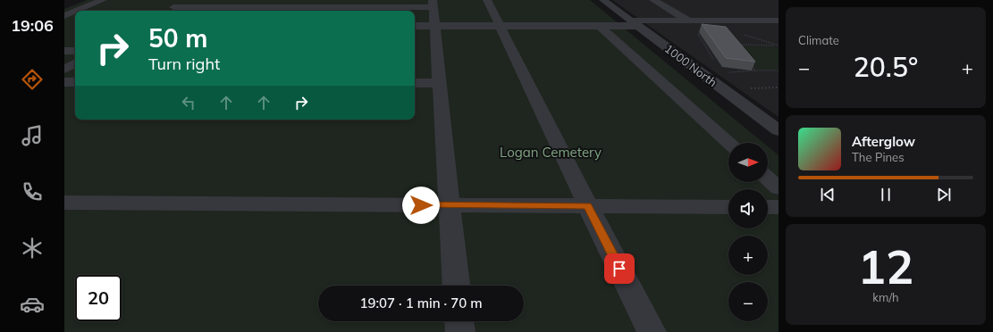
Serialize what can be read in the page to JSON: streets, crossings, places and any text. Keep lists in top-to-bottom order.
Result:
{
  "streets": {
    "street": ["1000 North"]
  },
  "parks": ["Logan Cemetery"],
  "north": "right",
  "page": {
    "tabs": "19:06",
    "tile": [
      "Climate",
      ["12", "km/h"]
    ],
    "turn": ["50 m", "Turn right"],
    "heat": ["−", "20.5°", "+"],
    "song": ["Afterglow", "The Pines"],
    "map_buttons": ["+", "−"],
    "limit": "20",
    "trip": "19:07 · 1 min · 70 m"
  }
}
